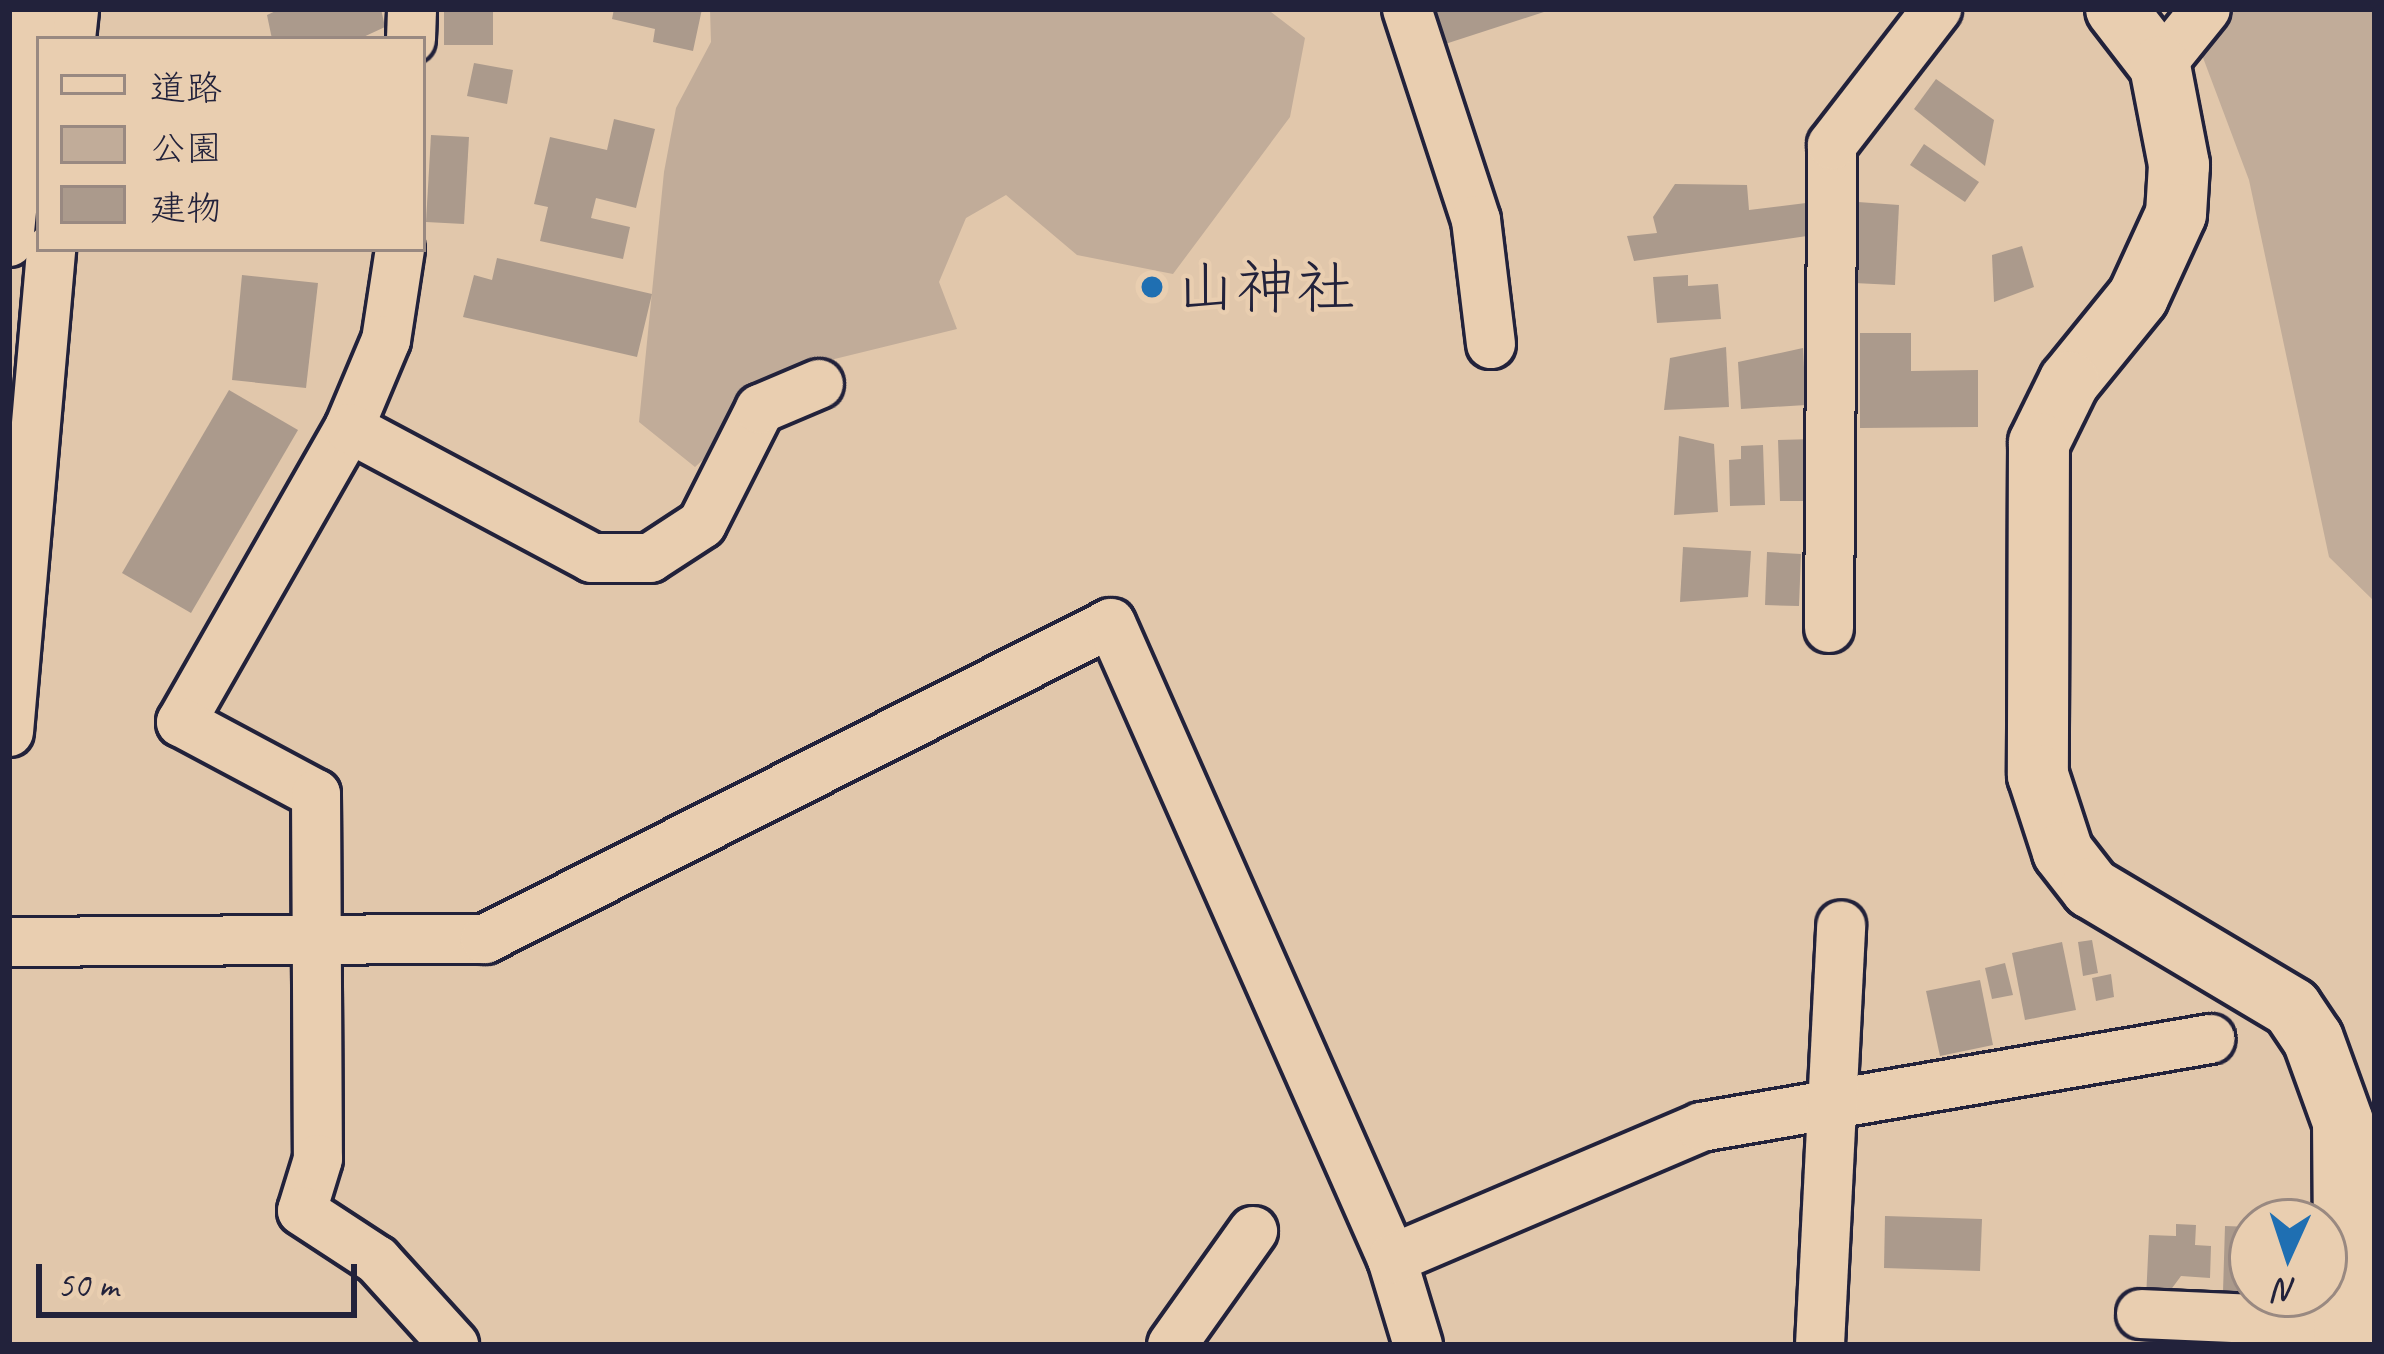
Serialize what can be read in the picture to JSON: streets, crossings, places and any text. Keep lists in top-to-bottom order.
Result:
{
  "places": ["山神社"],
  "legend": ["道路", "公園", "建物"],
  "scale_bar": "50 m",
  "north": "bottom"
}
